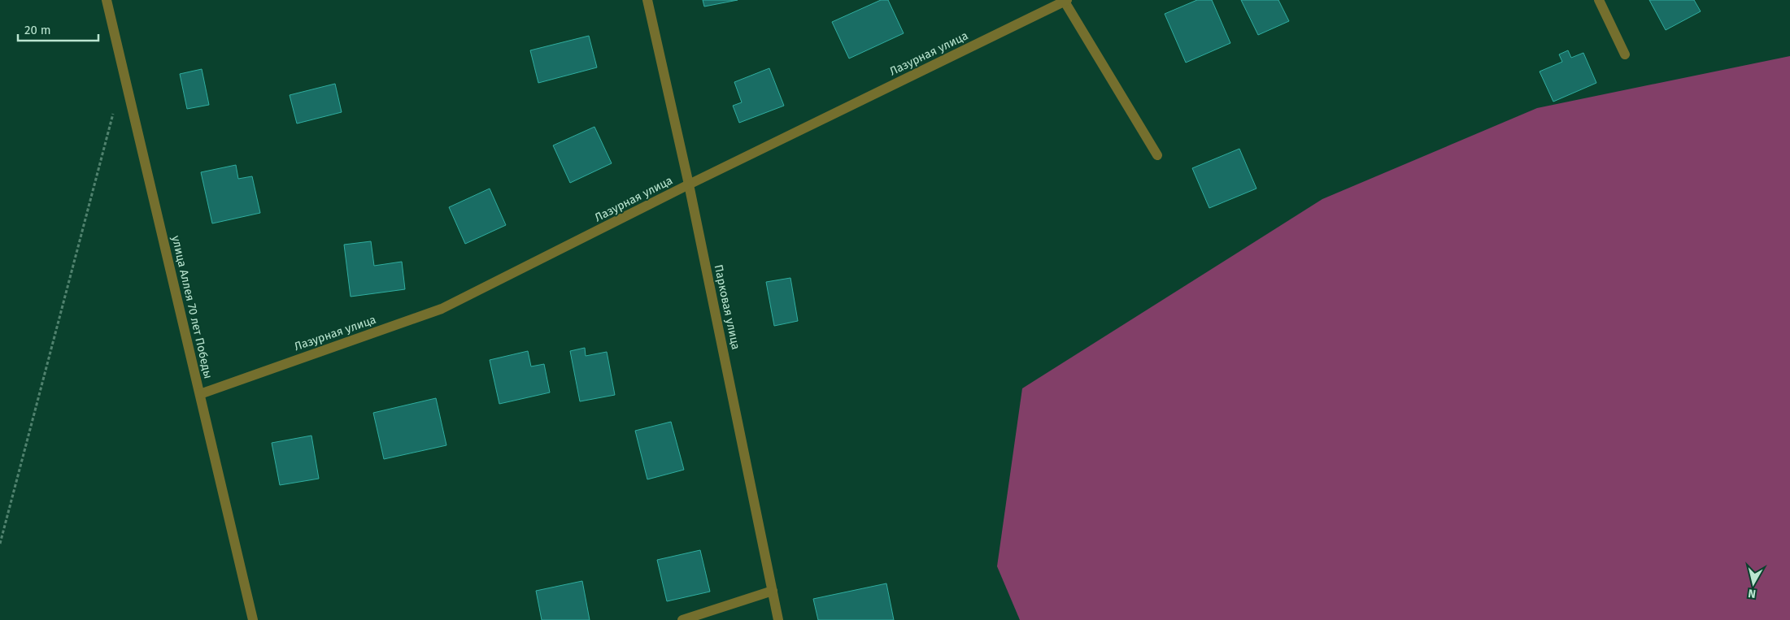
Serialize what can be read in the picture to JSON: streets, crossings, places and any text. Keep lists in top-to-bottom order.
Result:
{
  "streets": {
    "street": ["Лазурная улица", "улица Аллея 70 лет Победы", "Парковая улица"]
  },
  "crossings": [
    ["Лазурная улица", "улица Аллея 70 лет Победы"],
    ["Лазурная улица", "Парковая улица"]
  ],
  "scale_bar": "20 m",
  "north": "bottom"
}
